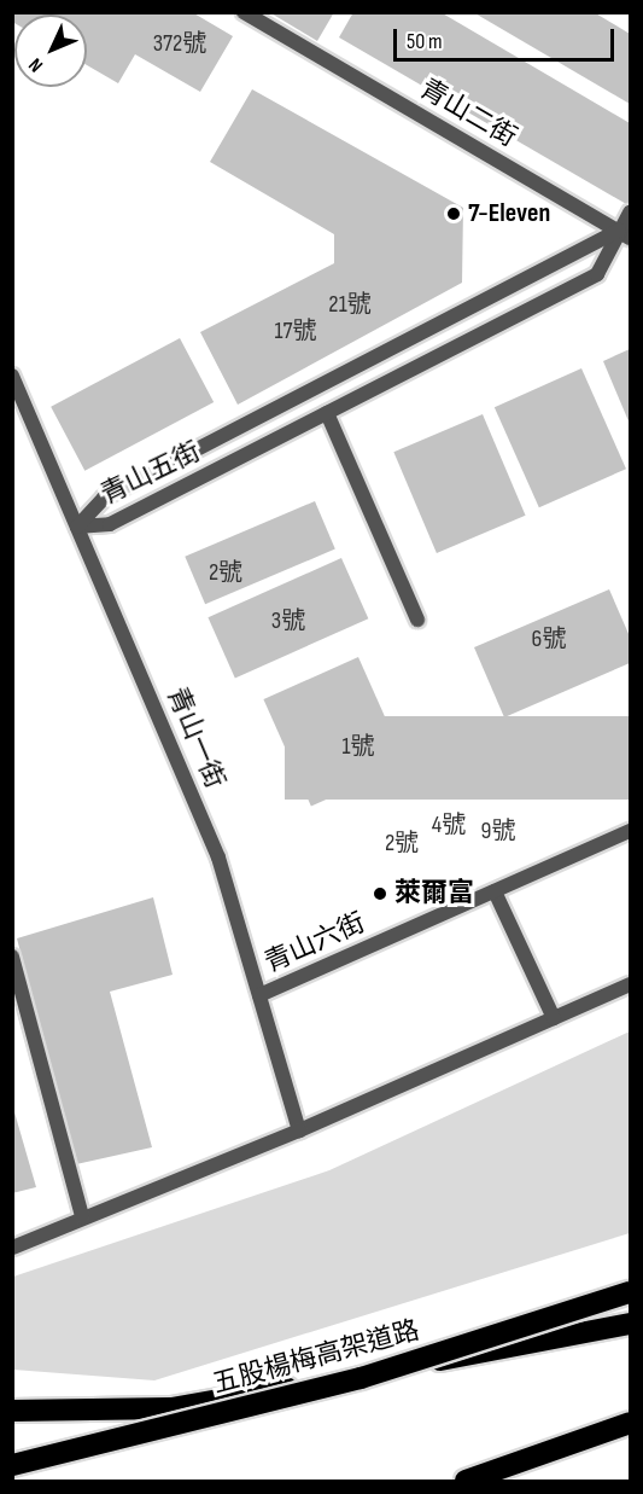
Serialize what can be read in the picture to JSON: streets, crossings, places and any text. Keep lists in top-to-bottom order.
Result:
{
  "streets": {
    "highway": ["五股楊梅高架道路"],
    "street": [
      "青山二街",
      "青山五街",
      "青山一街",
      "青山六街"
    ]
  },
  "crossings": [
    ["青山二街", "青山五街"],
    ["青山五街", "青山一街"],
    ["青山一街", "青山六街"]
  ],
  "places": ["7-Eleven", "萊爾富"],
  "house_numbers": [
    "372號",
    "21號",
    "17號",
    "2號",
    "3號",
    "6號",
    "1號",
    "4號",
    "9號",
    "2號"
  ],
  "scale_bar": "50 m",
  "north": "bottom left"
}
